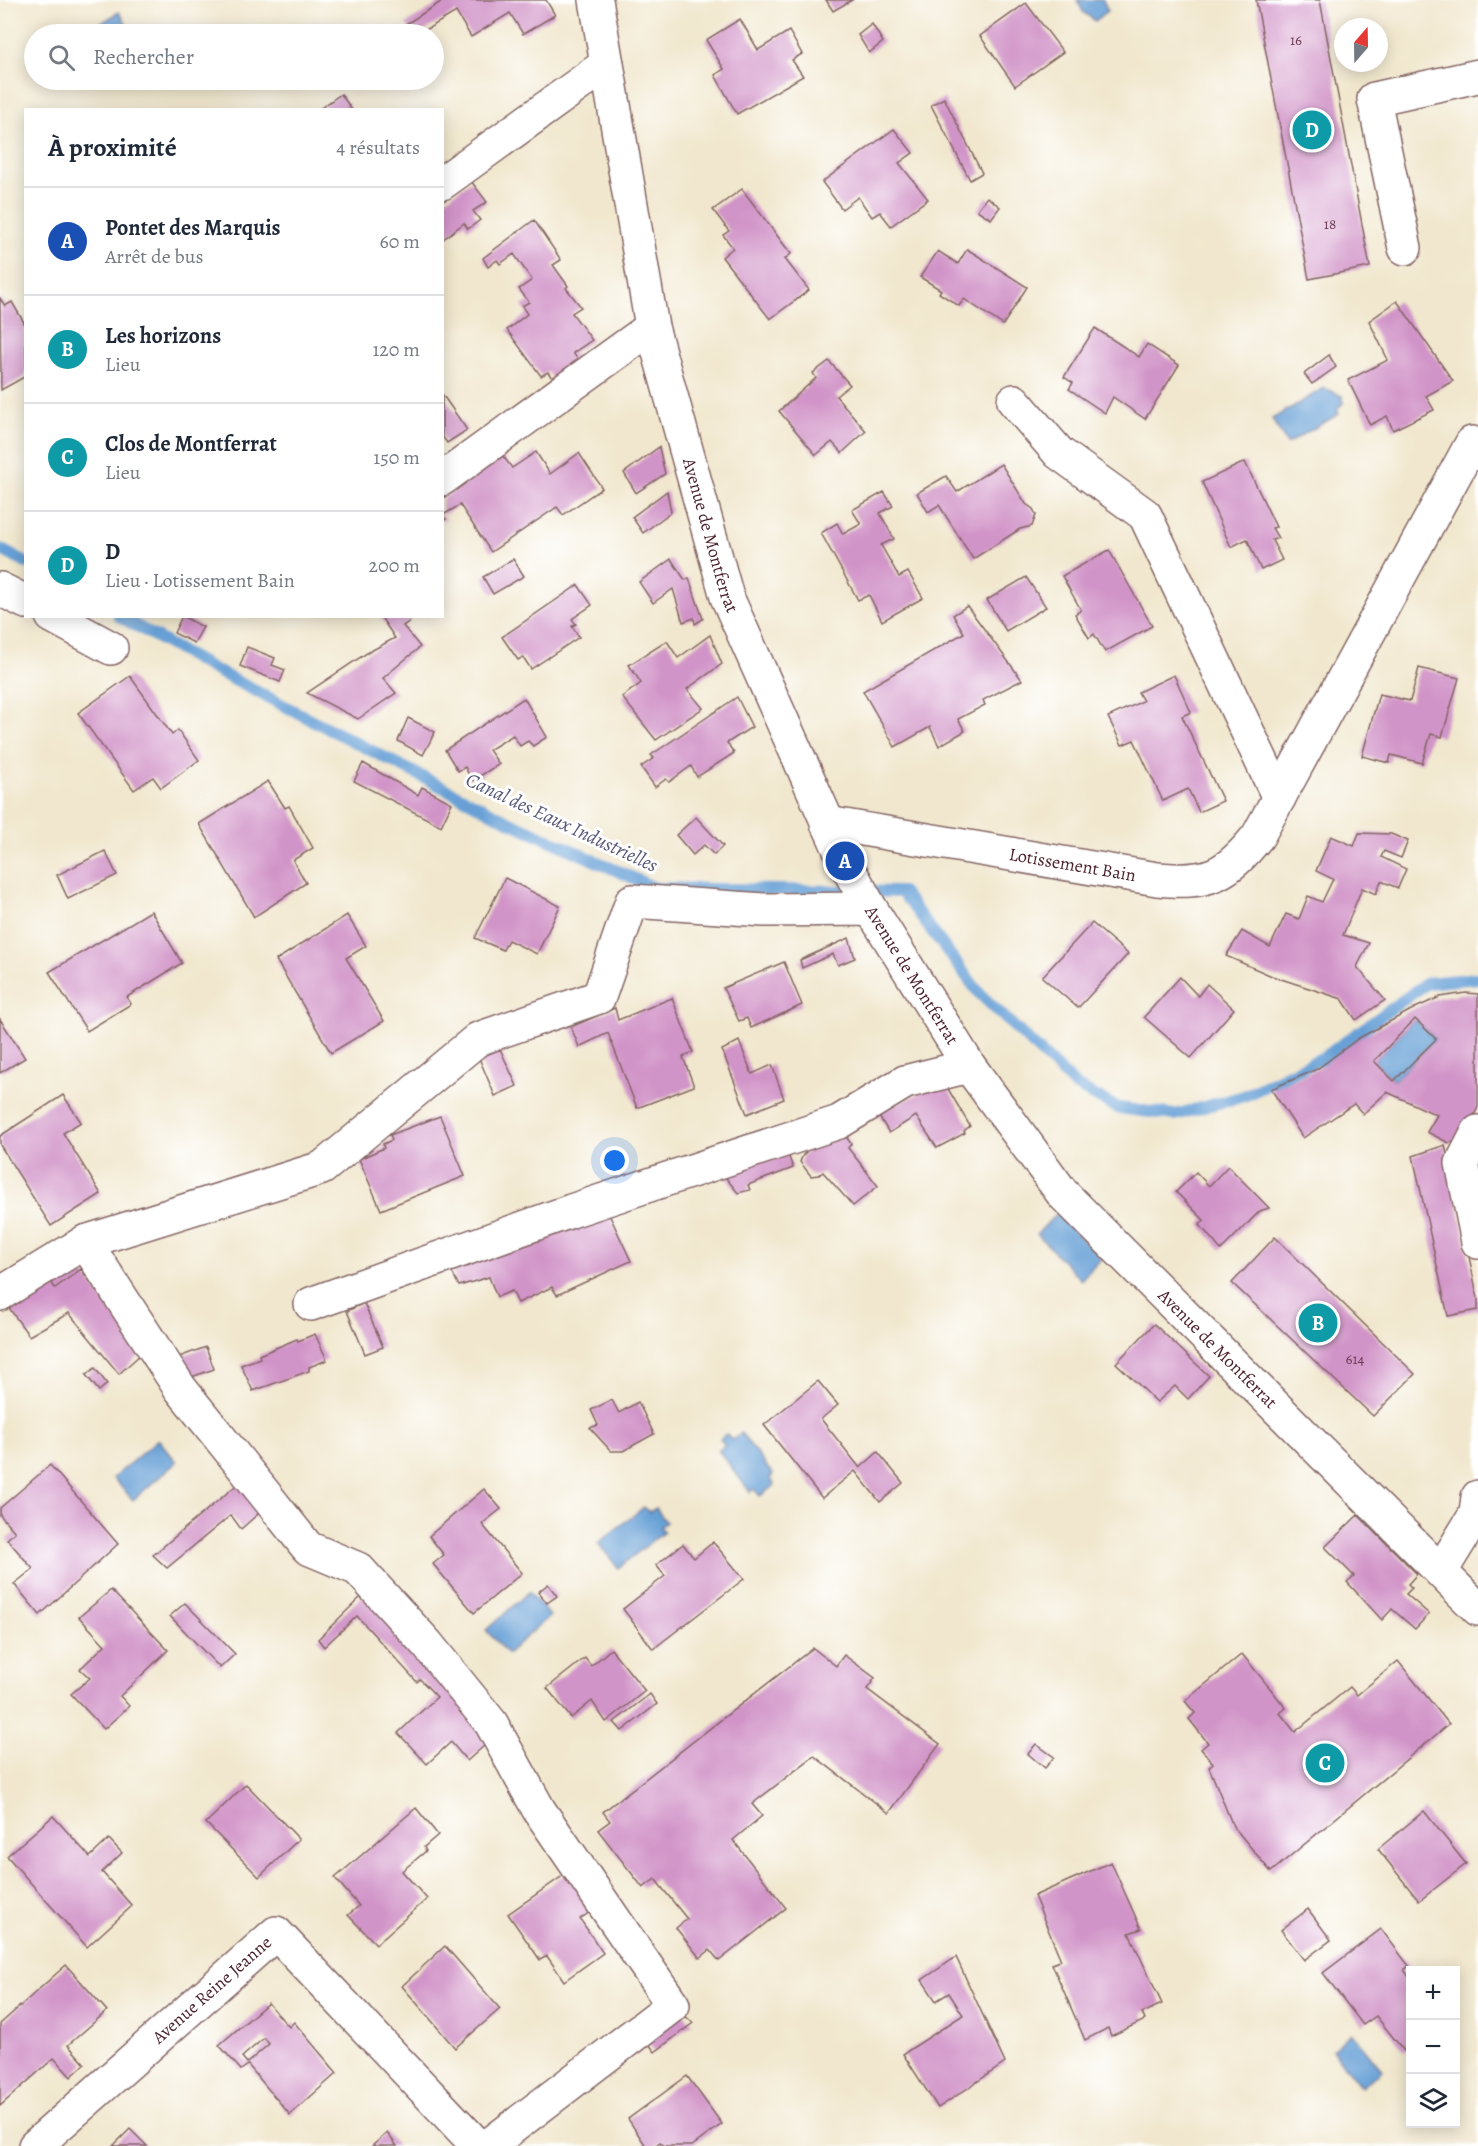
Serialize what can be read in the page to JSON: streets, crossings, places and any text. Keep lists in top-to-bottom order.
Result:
{
  "streets": {
    "street": ["Avenue de Montferrat", "Lotissement Bain", "Avenue Reine Jeanne"]
  },
  "crossings": [
    ["Avenue de Montferrat", "Lotissement Bain"]
  ],
  "water": ["Canal des Eaux Industrielles"],
  "house_numbers": ["16", "18", "614"],
  "north": "top",
  "page": {
    "search": "Rechercher",
    "pins": [
      "D",
      "A",
      "B",
      "C"
    ],
    "heading": ["À proximité", "4 résultats"],
    "list": [
      {
        "mark": "A",
        "name": "Pontet des Marquis",
        "note": "Arrêt de bus",
        "value": "60 m"
      },
      {
        "mark": "B",
        "name": "Les horizons",
        "note": "Lieu",
        "value": "120 m"
      },
      {
        "mark": "C",
        "name": "Clos de Montferrat",
        "note": "Lieu",
        "value": "150 m"
      },
      {
        "mark": "D",
        "name": "D",
        "note": "Lieu · Lotissement Bain",
        "value": "200 m"
      }
    ],
    "map_buttons": ["+", "−"]
  }
}
